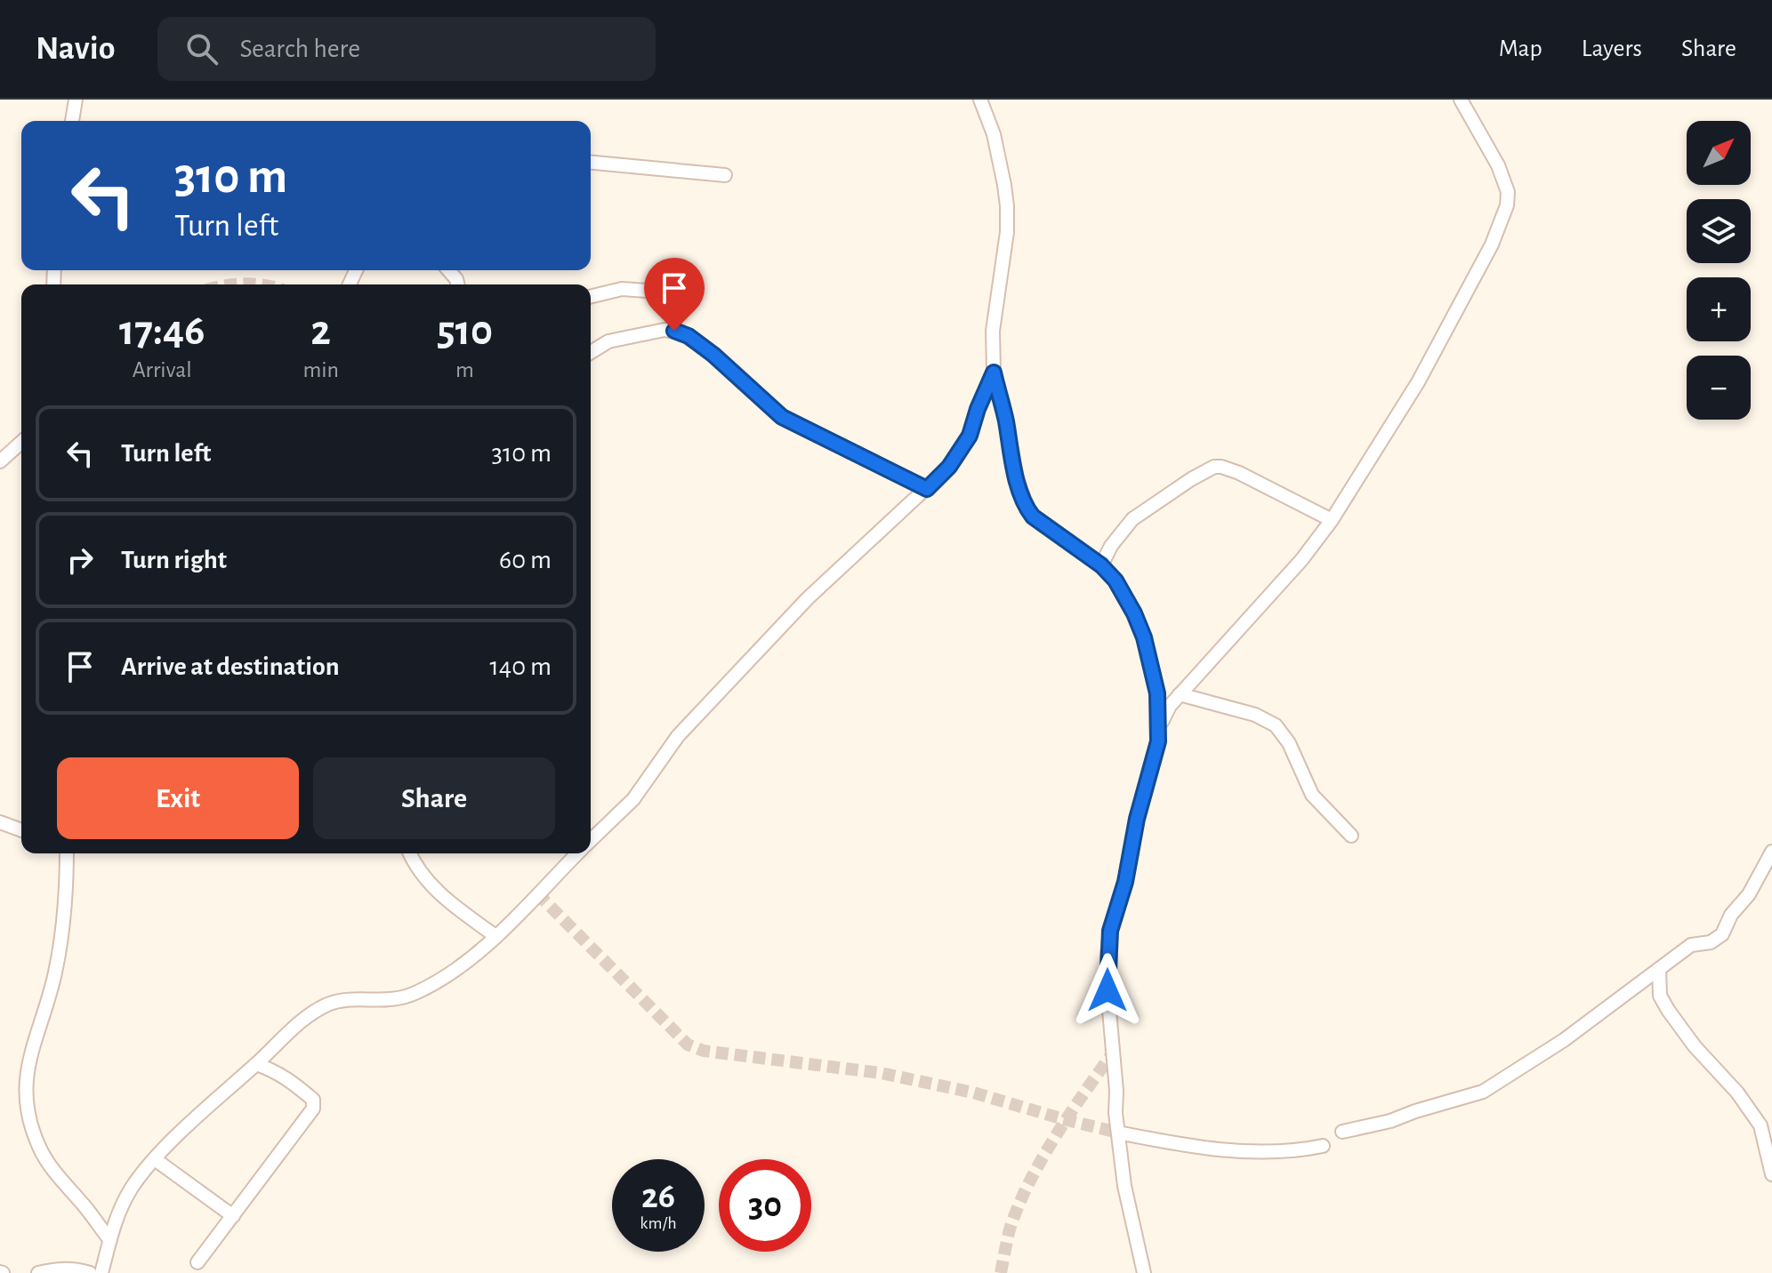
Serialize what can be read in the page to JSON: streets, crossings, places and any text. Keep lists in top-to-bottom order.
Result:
{
  "north": "top right",
  "page": {
    "header": "Navio",
    "search": "Search here",
    "nav": ["Map", "Layers", "Share"],
    "map_buttons": ["+", "−"],
    "turn": ["310 m", "Turn left"],
    "eta": [
      "17:46",
      "Arrival",
      "2",
      "min",
      "510",
      "m"
    ],
    "list": [
      {
        "name": "Turn left",
        "value": "310 m"
      },
      {
        "name": "Turn right",
        "value": "60 m"
      },
      {
        "name": "Arrive at destination",
        "value": "140 m"
      }
    ],
    "buttons": ["Exit", "Share"],
    "speed": "26 km/h",
    "limit": "30"
  }
}
